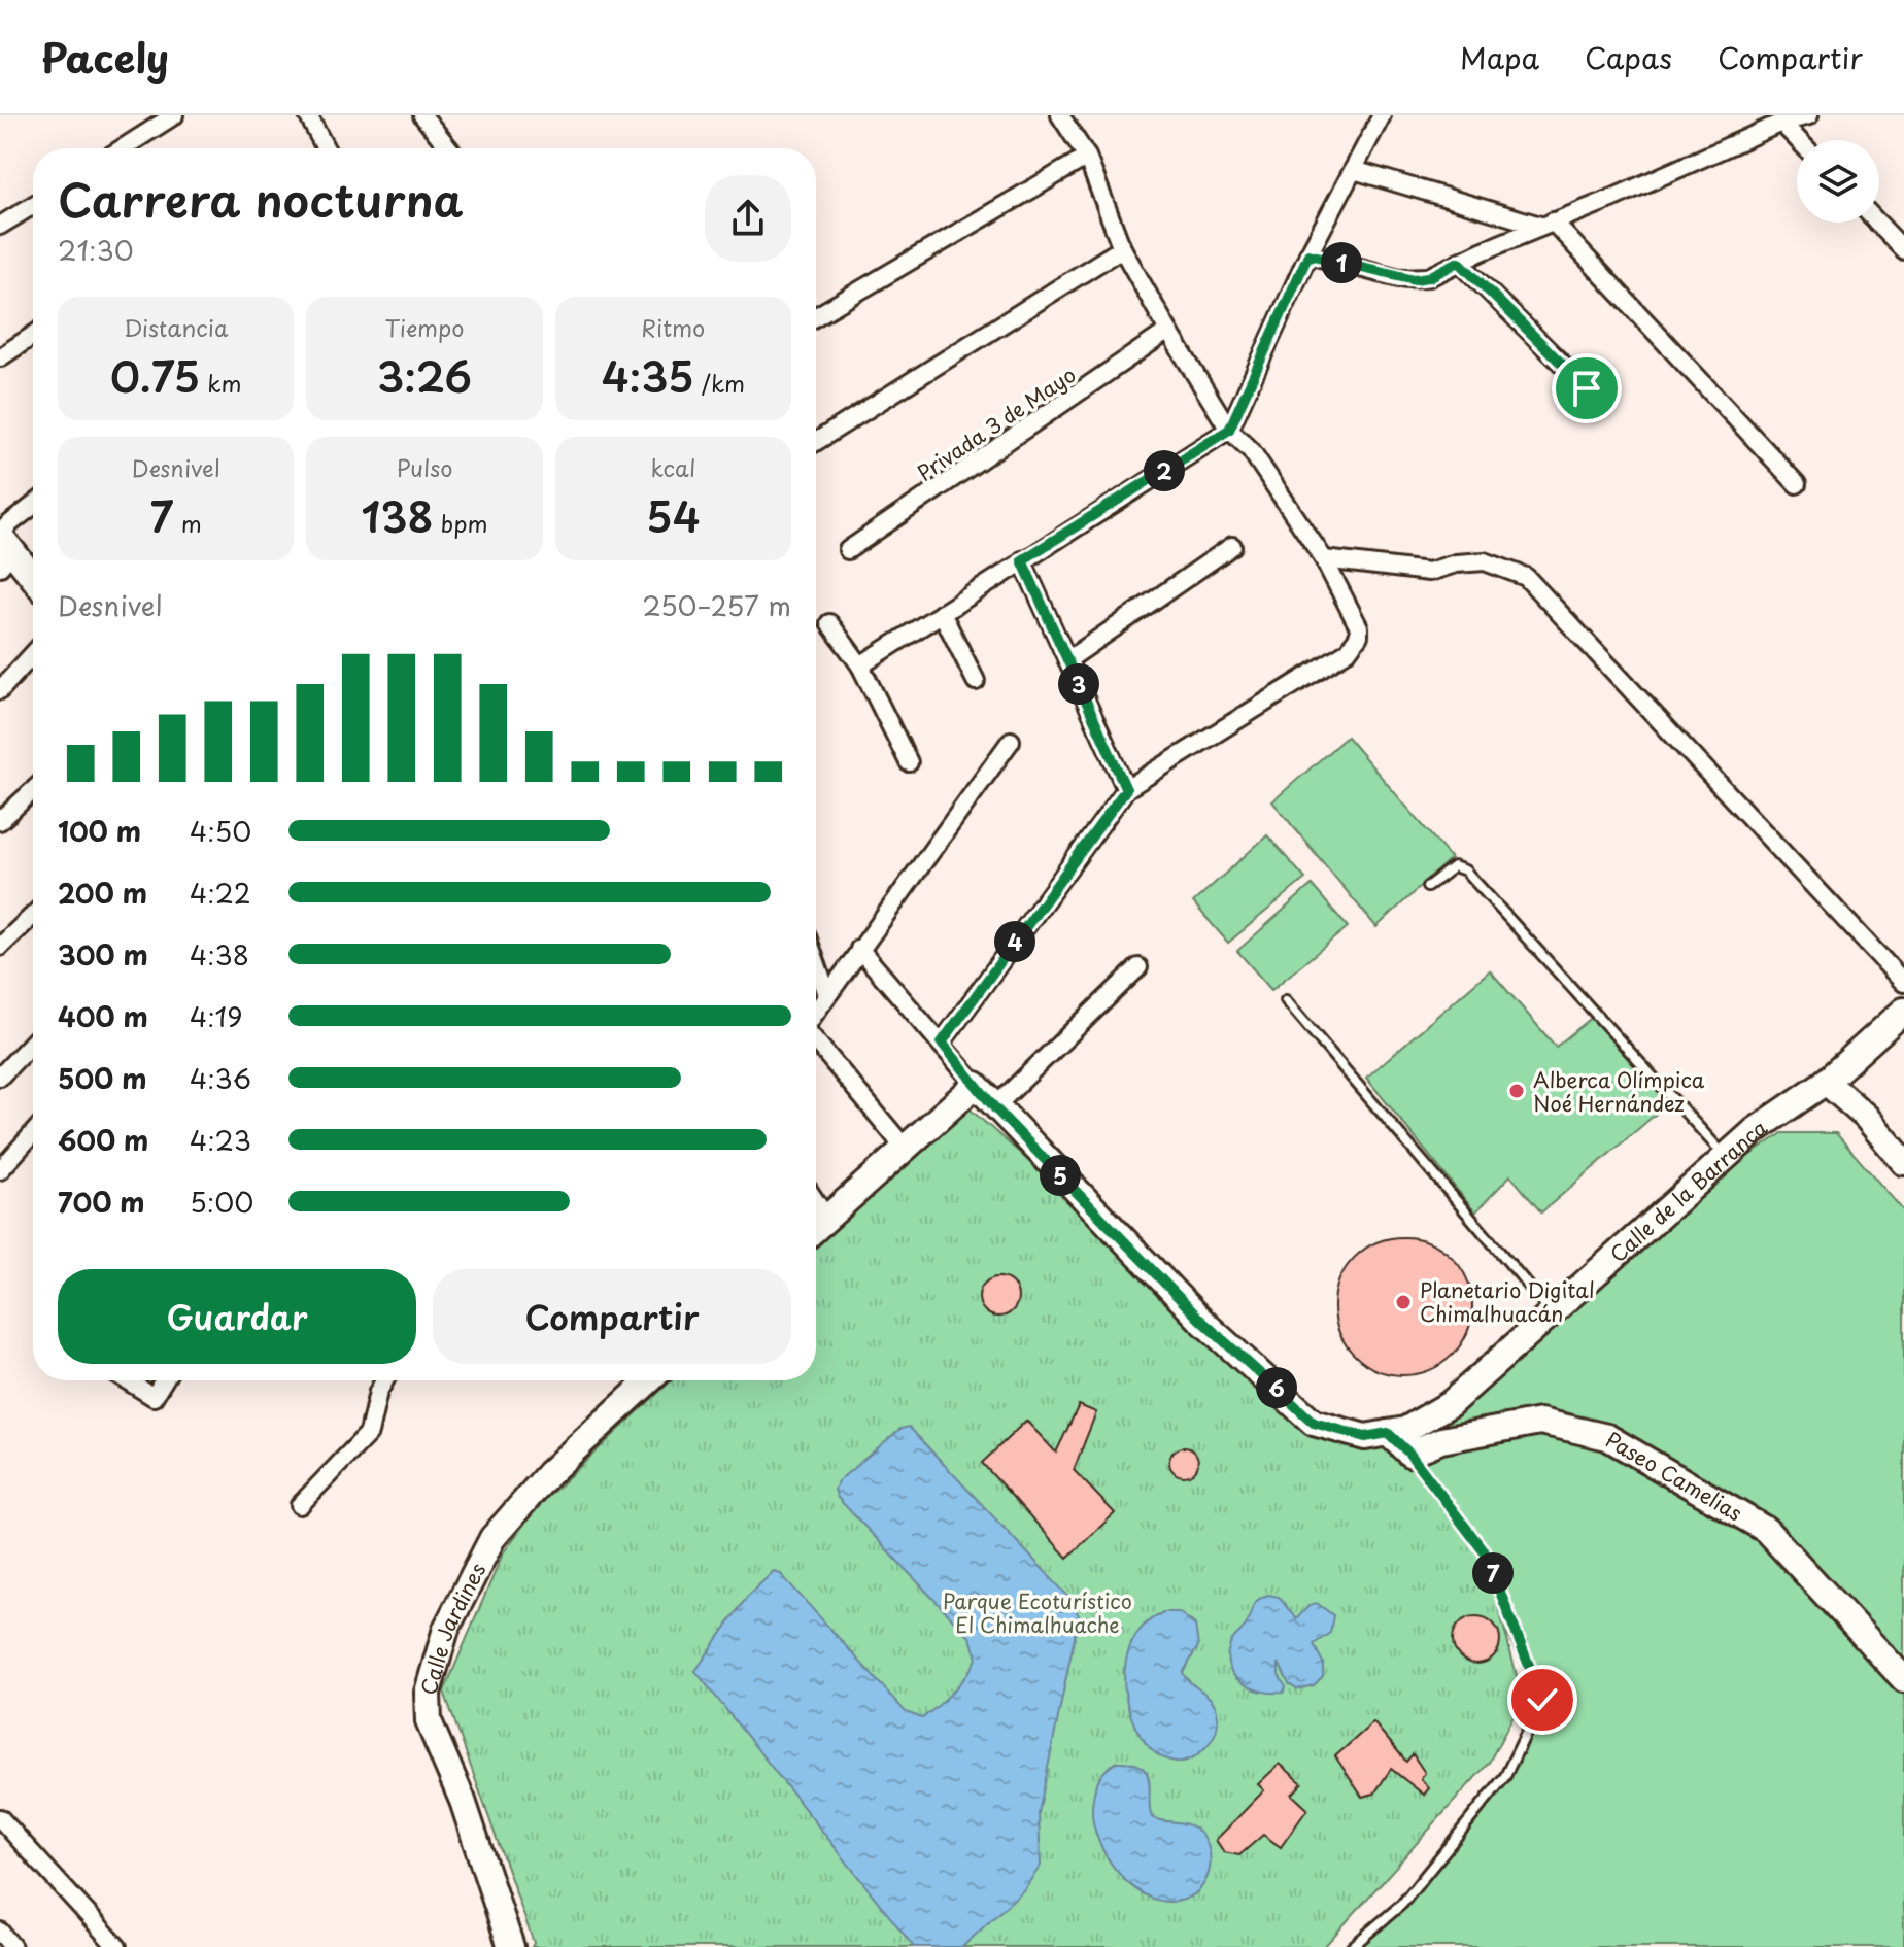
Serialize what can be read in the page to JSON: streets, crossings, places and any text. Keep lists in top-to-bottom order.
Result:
{
  "streets": {
    "main road": ["Calle de la Barranca", "Paseo Camelias", "Calle Jardines"],
    "street": ["Privada 3 de Mayo"]
  },
  "parks": ["Parque Ecoturístico El Chimalhuache"],
  "places": ["Alberca Olímpica Noé Hernández", "Planetario Digital Chimalhuacán"],
  "page": {
    "header": "Pacely",
    "nav": ["Mapa", "Capas", "Compartir"],
    "heading": ["Carrera nocturna", "21:30"],
    "pins": [
      "1",
      "2",
      "3",
      "4",
      "5",
      "6",
      "7"
    ],
    "stats": [
      ["Distancia", "0.75 km"],
      ["Tiempo", "3:26"],
      ["Ritmo", "4:35 /km"],
      ["Desnivel", "7 m"],
      ["Pulso", "138 bpm"],
      ["kcal", "54"]
    ],
    "chart": ["Desnivel", "250–257 m"],
    "list": [
      {
        "name": "100 m",
        "note": "4:50"
      },
      {
        "name": "200 m",
        "note": "4:22"
      },
      {
        "name": "300 m",
        "note": "4:38"
      },
      {
        "name": "400 m",
        "note": "4:19"
      },
      {
        "name": "500 m",
        "note": "4:36"
      },
      {
        "name": "600 m",
        "note": "4:23"
      },
      {
        "name": "700 m",
        "note": "5:00"
      }
    ],
    "buttons": ["Guardar", "Compartir"]
  }
}
